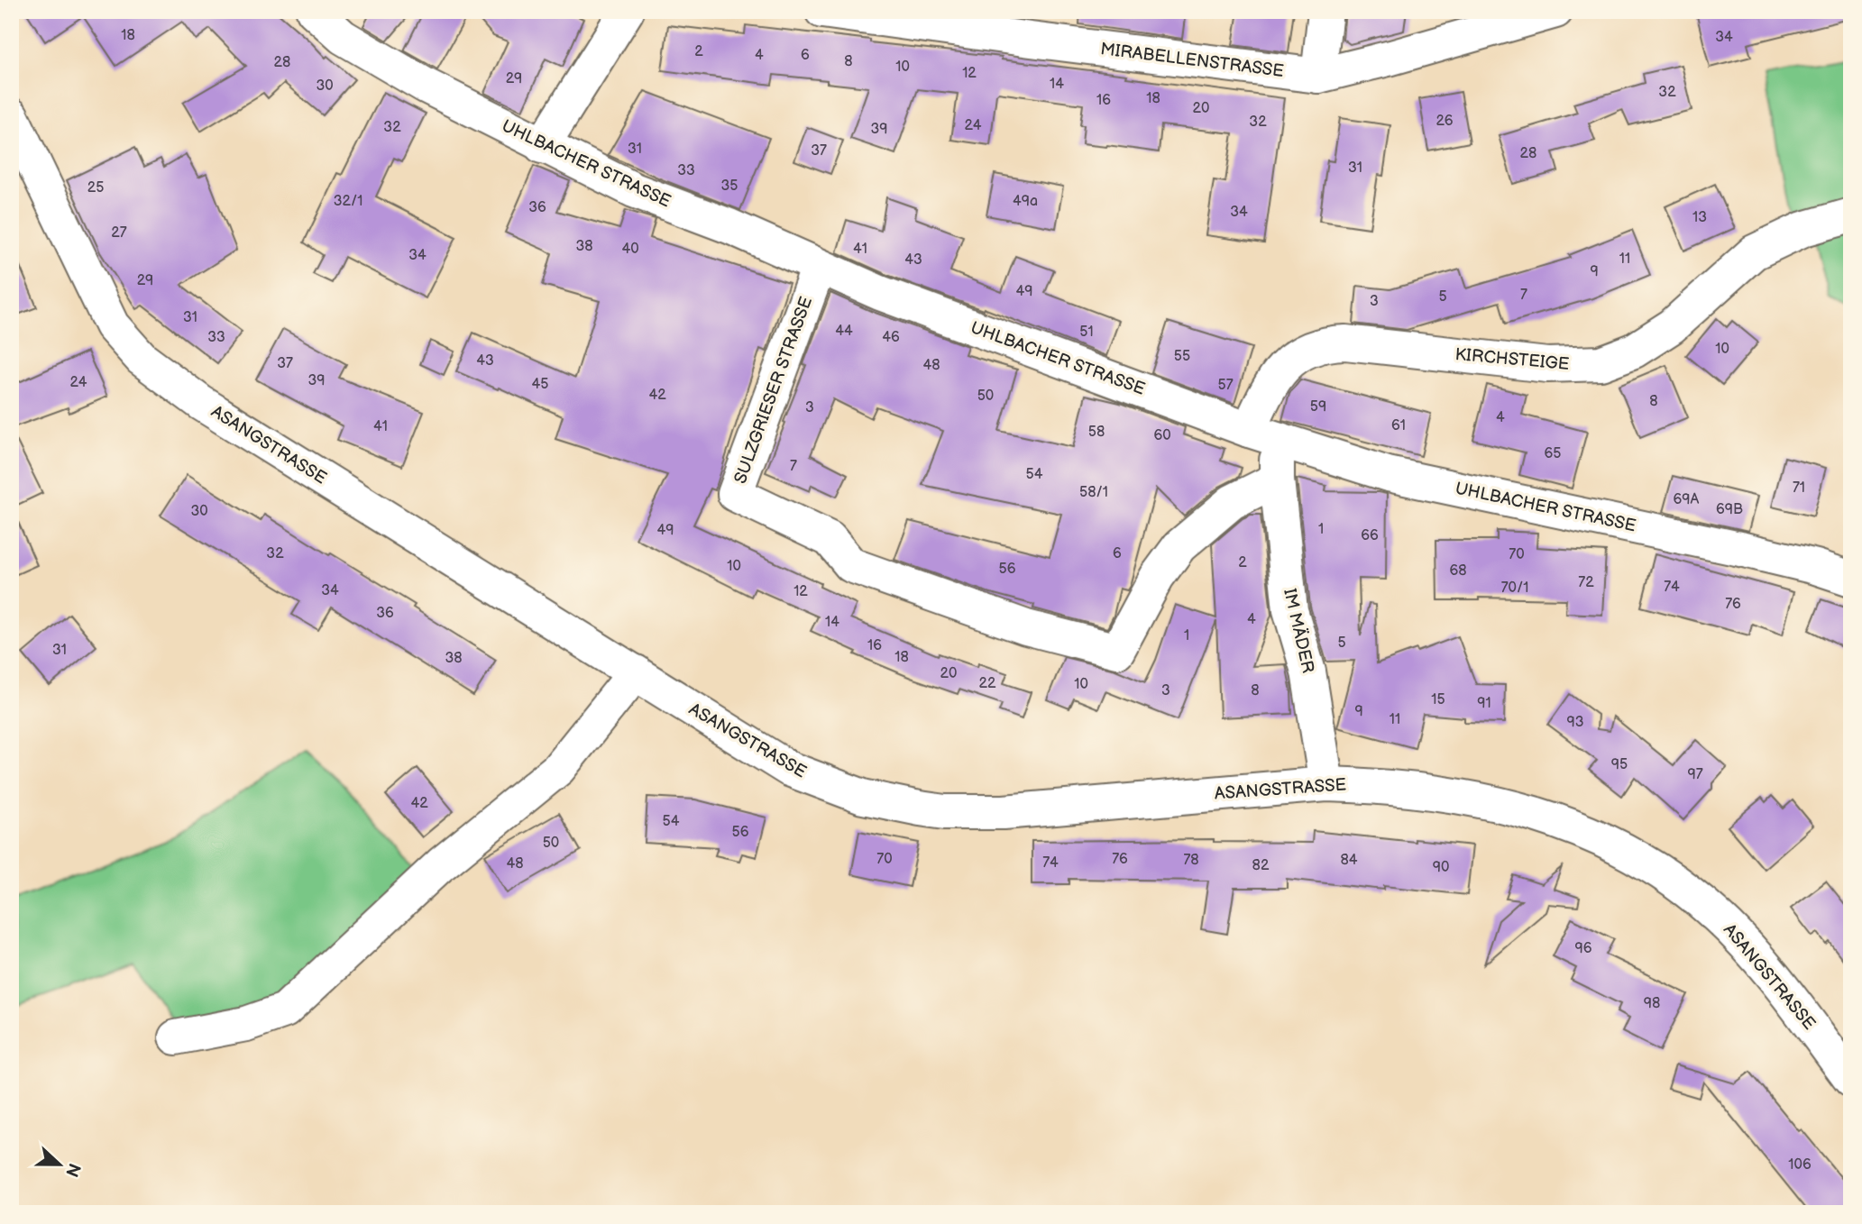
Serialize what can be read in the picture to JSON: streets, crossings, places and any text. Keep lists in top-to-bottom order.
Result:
{
  "streets": {
    "street": [
      "MIRABELLENSTRASSE",
      "UHLBACHER STRASSE",
      "KIRCHSTEIGE",
      "SULZGRIESER STRASSE",
      "ASANGSTRASSE",
      "IM MÄDER"
    ]
  },
  "crossings": [
    ["UHLBACHER STRASSE", "KIRCHSTEIGE"],
    ["UHLBACHER STRASSE", "SULZGRIESER STRASSE"],
    ["UHLBACHER STRASSE", "IM MÄDER"],
    ["KIRCHSTEIGE", "IM MÄDER"],
    ["SULZGRIESER STRASSE", "IM MÄDER"],
    ["ASANGSTRASSE", "IM MÄDER"]
  ],
  "house_numbers": [
    "18",
    "34",
    "2",
    "4",
    "6",
    "8",
    "28",
    "10",
    "12",
    "29",
    "14",
    "30",
    "32",
    "18",
    "16",
    "20",
    "26",
    "32",
    "24",
    "32",
    "39",
    "31",
    "37",
    "28",
    "31",
    "33",
    "35",
    "25",
    "32/1",
    "49a",
    "36",
    "34",
    "13",
    "27",
    "38",
    "40",
    "41",
    "34",
    "11",
    "43",
    "9",
    "29",
    "49",
    "7",
    "5",
    "3",
    "31",
    "44",
    "51",
    "33",
    "46",
    "10",
    "55",
    "43",
    "37",
    "48",
    "39",
    "24",
    "45",
    "57",
    "42",
    "50",
    "8",
    "59",
    "3",
    "4",
    "61",
    "41",
    "58",
    "60",
    "65",
    "7",
    "54",
    "71",
    "58/1",
    "69A",
    "69B",
    "30",
    "1",
    "49",
    "66",
    "32",
    "6",
    "70",
    "2",
    "10",
    "56",
    "68",
    "72",
    "74",
    "70/1",
    "34",
    "12",
    "76",
    "36",
    "4",
    "14",
    "1",
    "5",
    "16",
    "31",
    "18",
    "38",
    "20",
    "22",
    "10",
    "3",
    "8",
    "15",
    "91",
    "9",
    "11",
    "93",
    "95",
    "97",
    "42",
    "54",
    "56",
    "50",
    "70",
    "76",
    "78",
    "84",
    "74",
    "48",
    "82",
    "90",
    "96",
    "98",
    "106"
  ],
  "north": "right"
}
